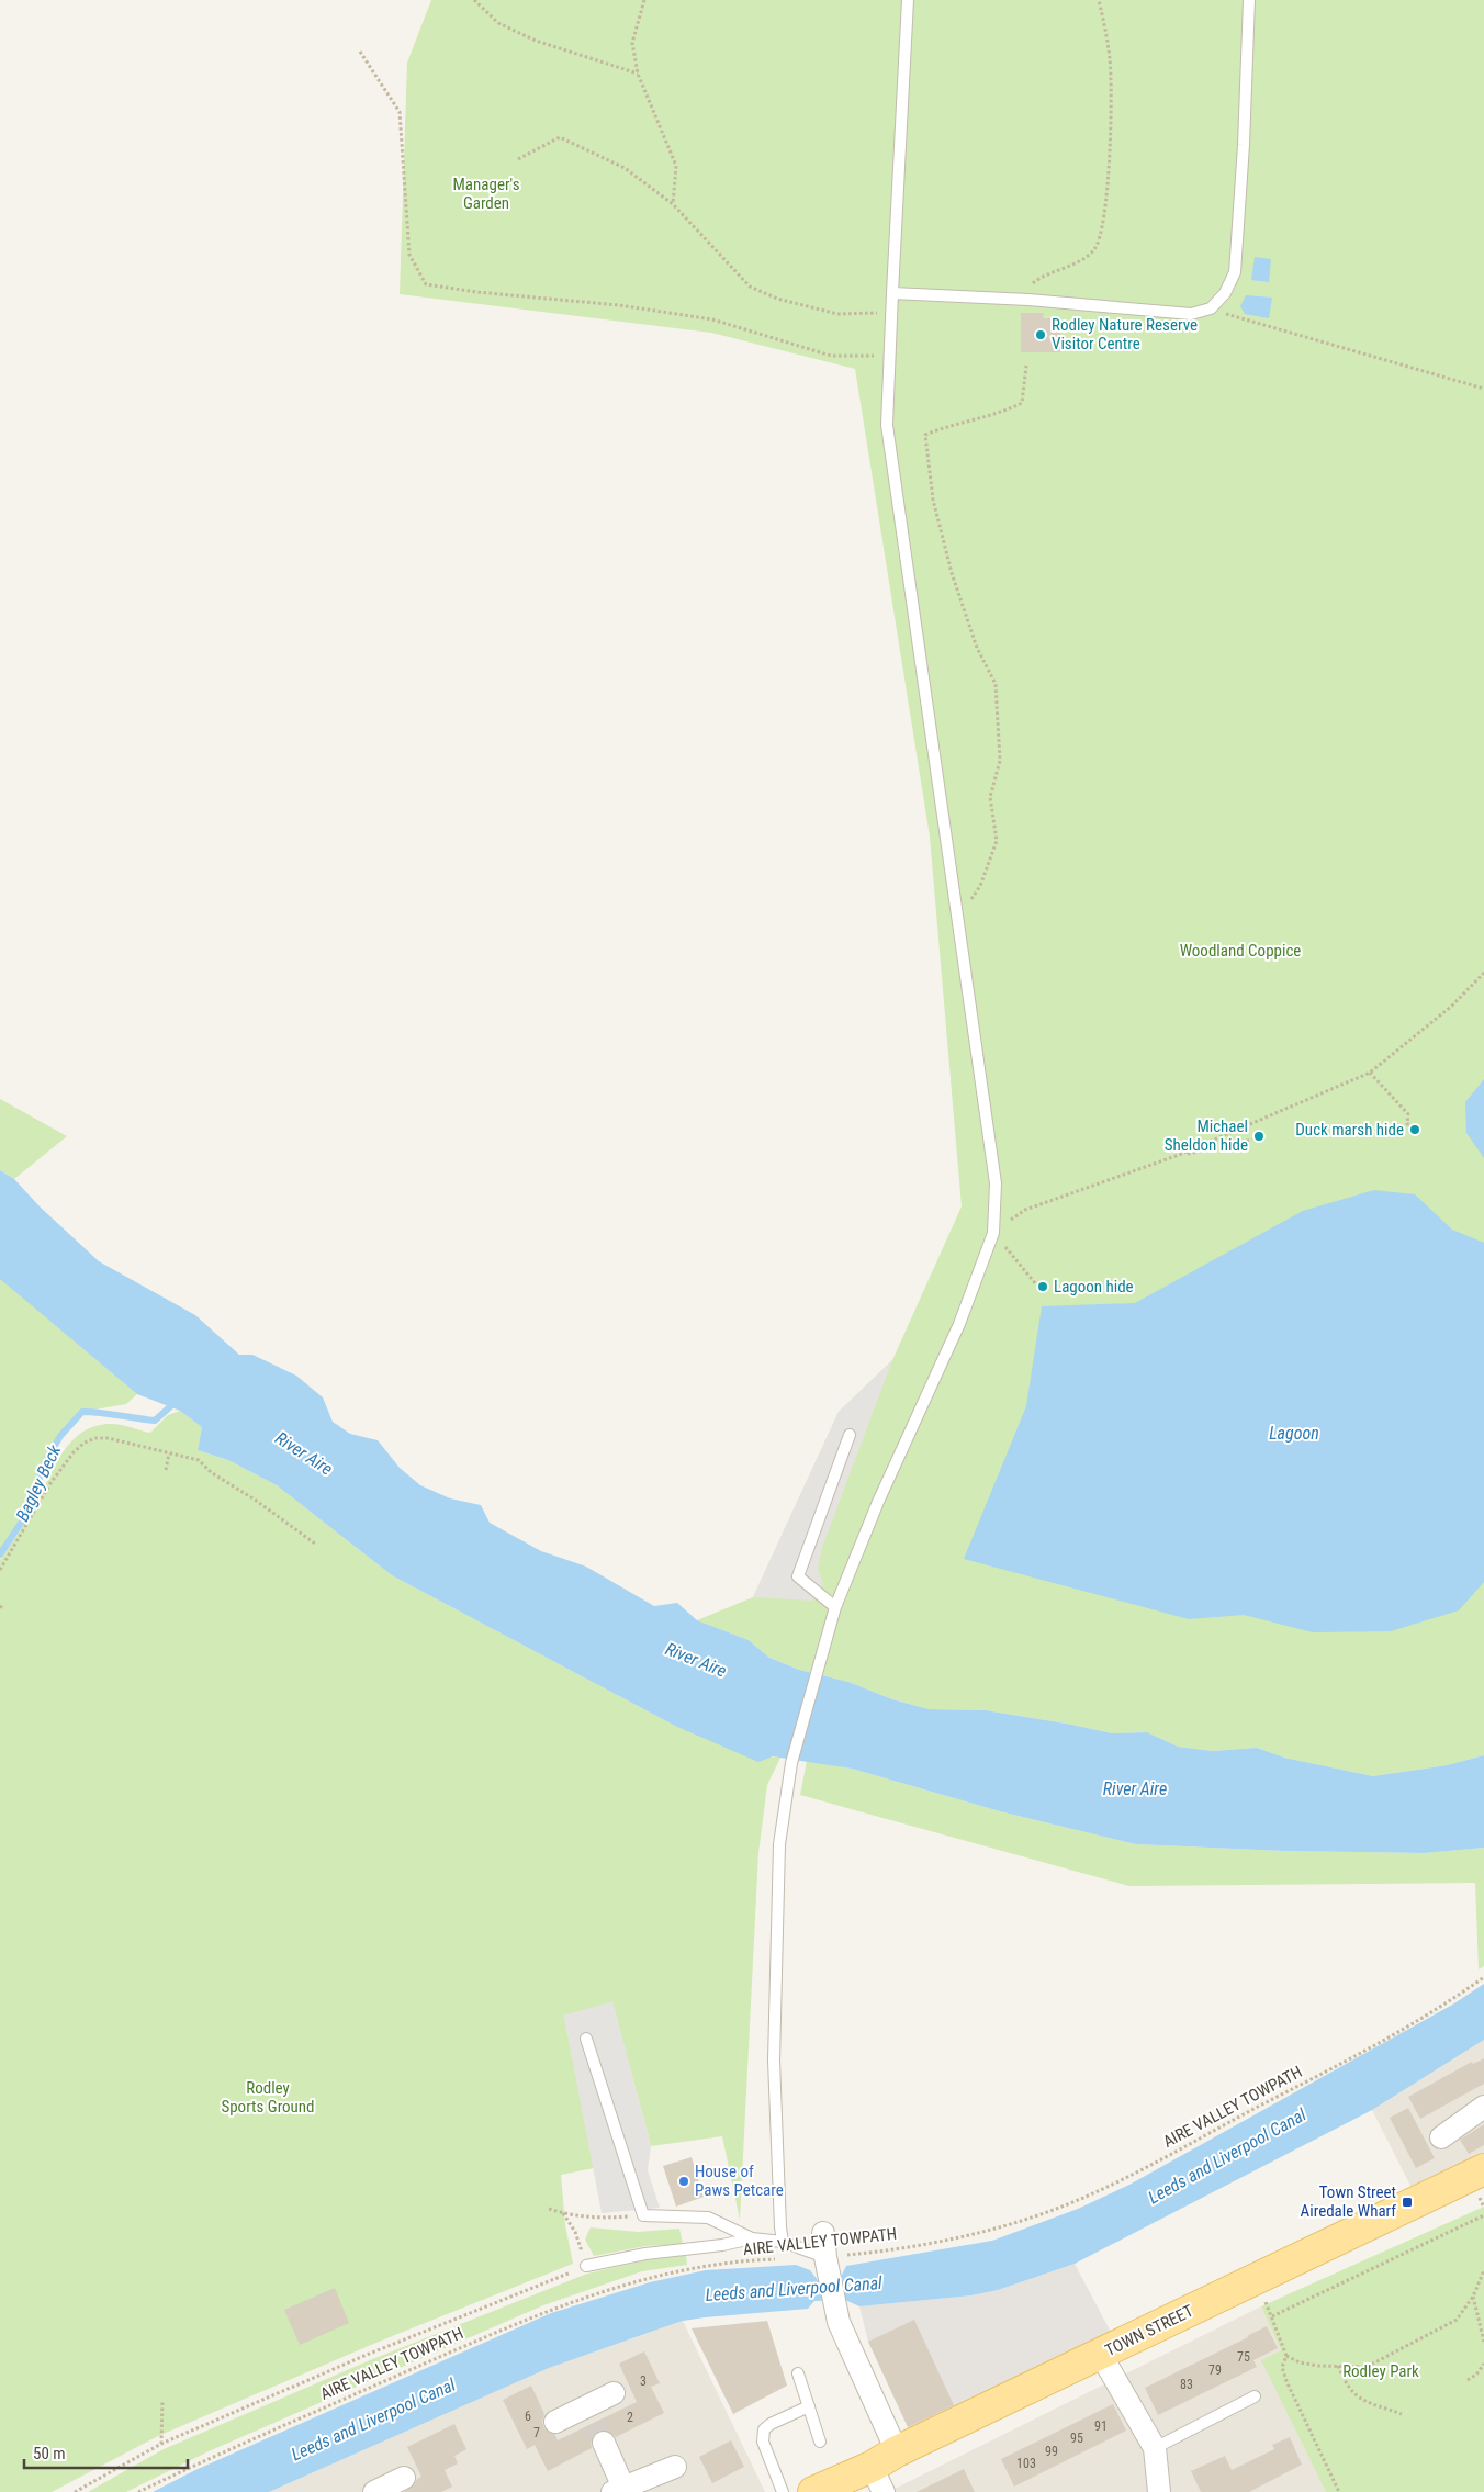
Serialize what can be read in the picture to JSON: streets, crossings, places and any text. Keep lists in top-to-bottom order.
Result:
{
  "streets": {
    "main road": ["TOWN STREET"],
    "path": ["AIRE VALLEY TOWPATH"]
  },
  "water": [
    "Lagoon",
    "River Aire",
    "Bagley Beck",
    "Leeds and Liverpool Canal"
  ],
  "parks": [
    "Manager's Garden",
    "Woodland Coppice",
    "Rodley Sports Ground",
    "Rodley Park"
  ],
  "places": {
    "other": [
      "Rodley Nature Reserve Visitor Centre",
      "Duck marsh hide",
      "Michael Sheldon hide",
      "Lagoon hide",
      "House of Paws Petcare"
    ],
    "transit": ["Town Street Airedale Wharf"]
  },
  "house_numbers": [
    "75",
    "79",
    "3",
    "83",
    "6",
    "2",
    "91",
    "7",
    "95",
    "99",
    "103"
  ],
  "scale_bar": "50 m"
}
